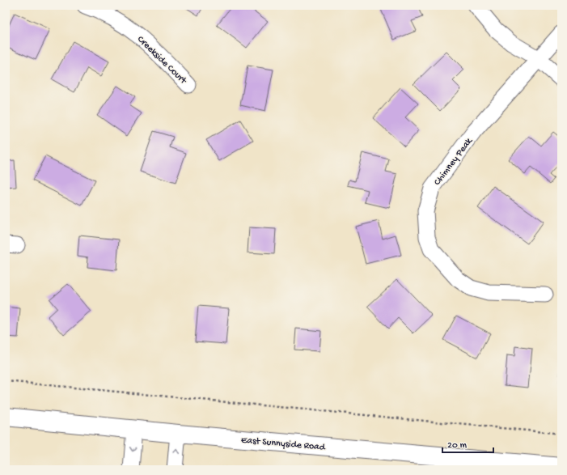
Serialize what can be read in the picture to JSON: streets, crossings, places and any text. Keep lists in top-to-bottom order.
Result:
{
  "streets": {
    "main road": ["East Sunnyside Road"],
    "street": ["Creekside Court", "Chimney Peak"]
  },
  "scale_bar": "20 m"
}
